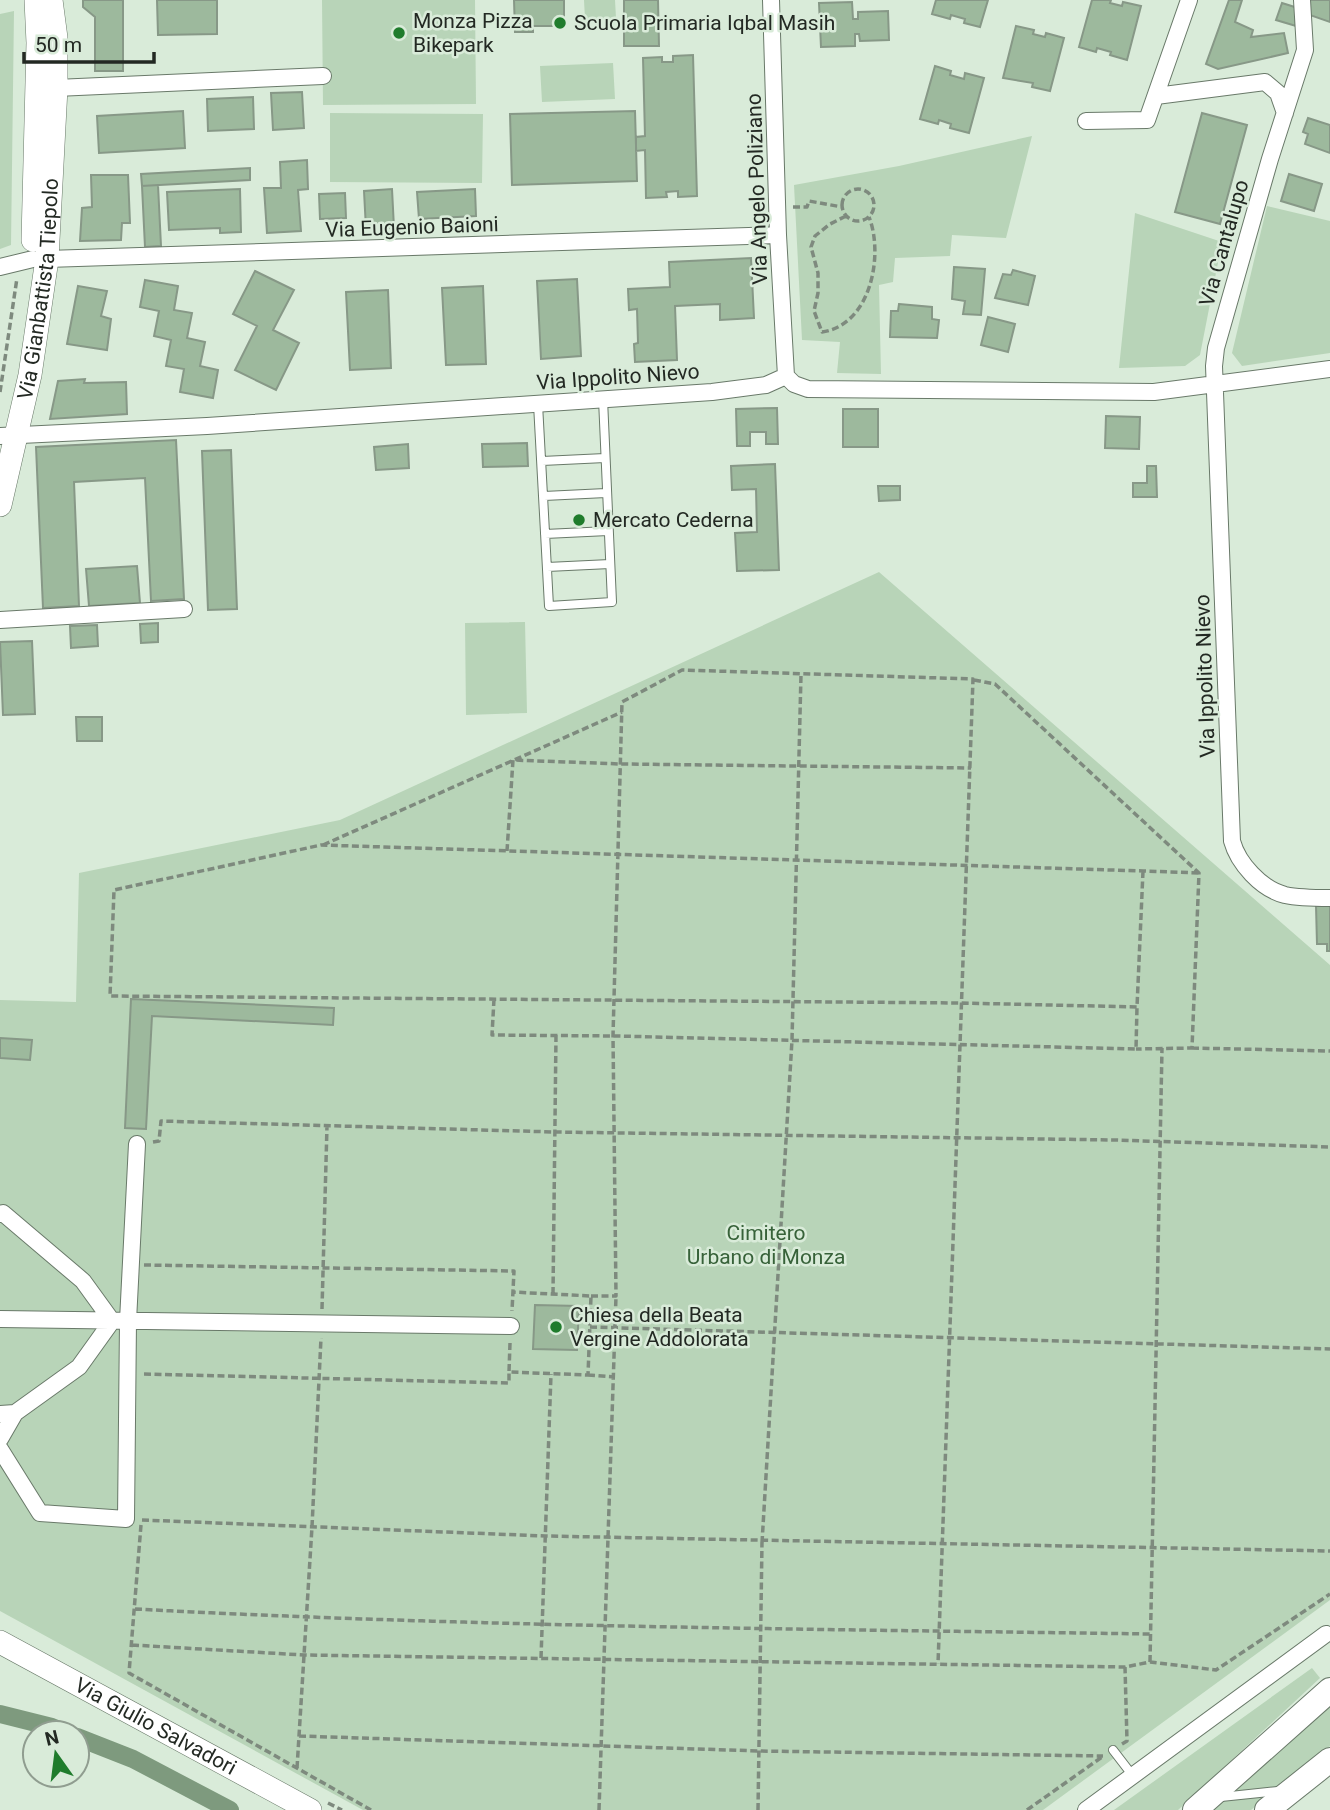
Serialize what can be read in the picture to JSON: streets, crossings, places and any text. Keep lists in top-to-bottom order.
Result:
{
  "streets": {
    "street": [
      "Via Angelo Poliziano",
      "Via Eugenio Baioni",
      "Via Cantalupo",
      "Via Gianbattista Tiepolo",
      "Via Ippolito Nievo",
      "Via Giulio Salvadori"
    ]
  },
  "crossings": [
    ["Via Angelo Poliziano", "Via Eugenio Baioni"],
    ["Via Angelo Poliziano", "Via Ippolito Nievo"],
    ["Via Eugenio Baioni", "Via Gianbattista Tiepolo"],
    ["Via Cantalupo", "Via Ippolito Nievo"],
    ["Via Gianbattista Tiepolo", "Via Ippolito Nievo"]
  ],
  "parks": ["Cimitero Urbano di Monza"],
  "places": [
    "Scuola Primaria Iqbal Masih",
    "Monza Pizza Bikepark",
    "Mercato Cederna",
    "Chiesa della Beata Vergine Addolorata"
  ],
  "scale_bar": "50 m",
  "north": "top"
}
